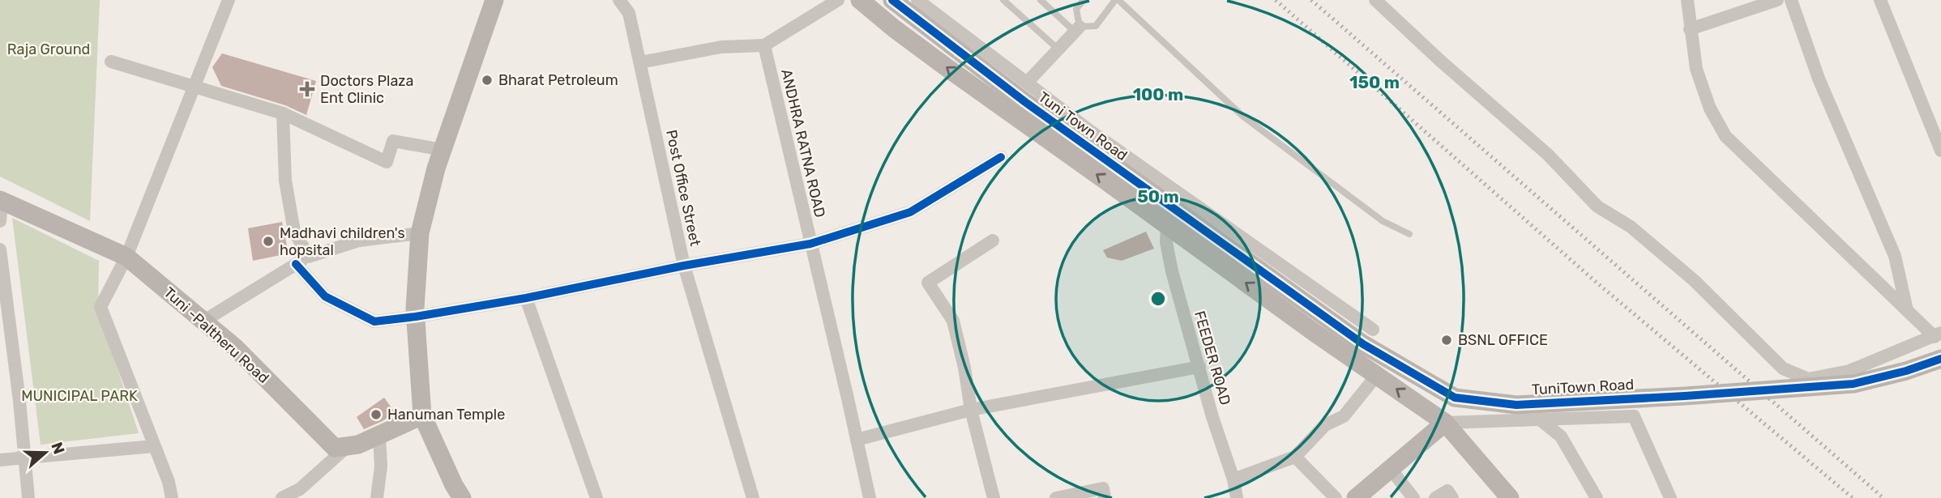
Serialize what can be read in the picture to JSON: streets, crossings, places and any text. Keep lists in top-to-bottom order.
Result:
{
  "streets": {
    "street": [
      "Tuni Town Road",
      "ANDHRA RATNA ROAD",
      "Post Office Street",
      "Tuni -Paltheru Road",
      "FEEDER ROAD",
      "TuniTown Road"
    ]
  },
  "crossings": [
    ["Tuni Town Road", "TuniTown Road"]
  ],
  "parks": ["Raja Ground", "MUNICIPAL PARK"],
  "places": {
    "other": [
      "Bharat Petroleum",
      "Madhavi children's hopsital",
      "BSNL OFFICE",
      "Hanuman Temple"
    ],
    "health": ["Doctors Plaza Ent Clinic"]
  },
  "north": "right",
  "rings": ["150 m", "100 m", "50 m"]
}
